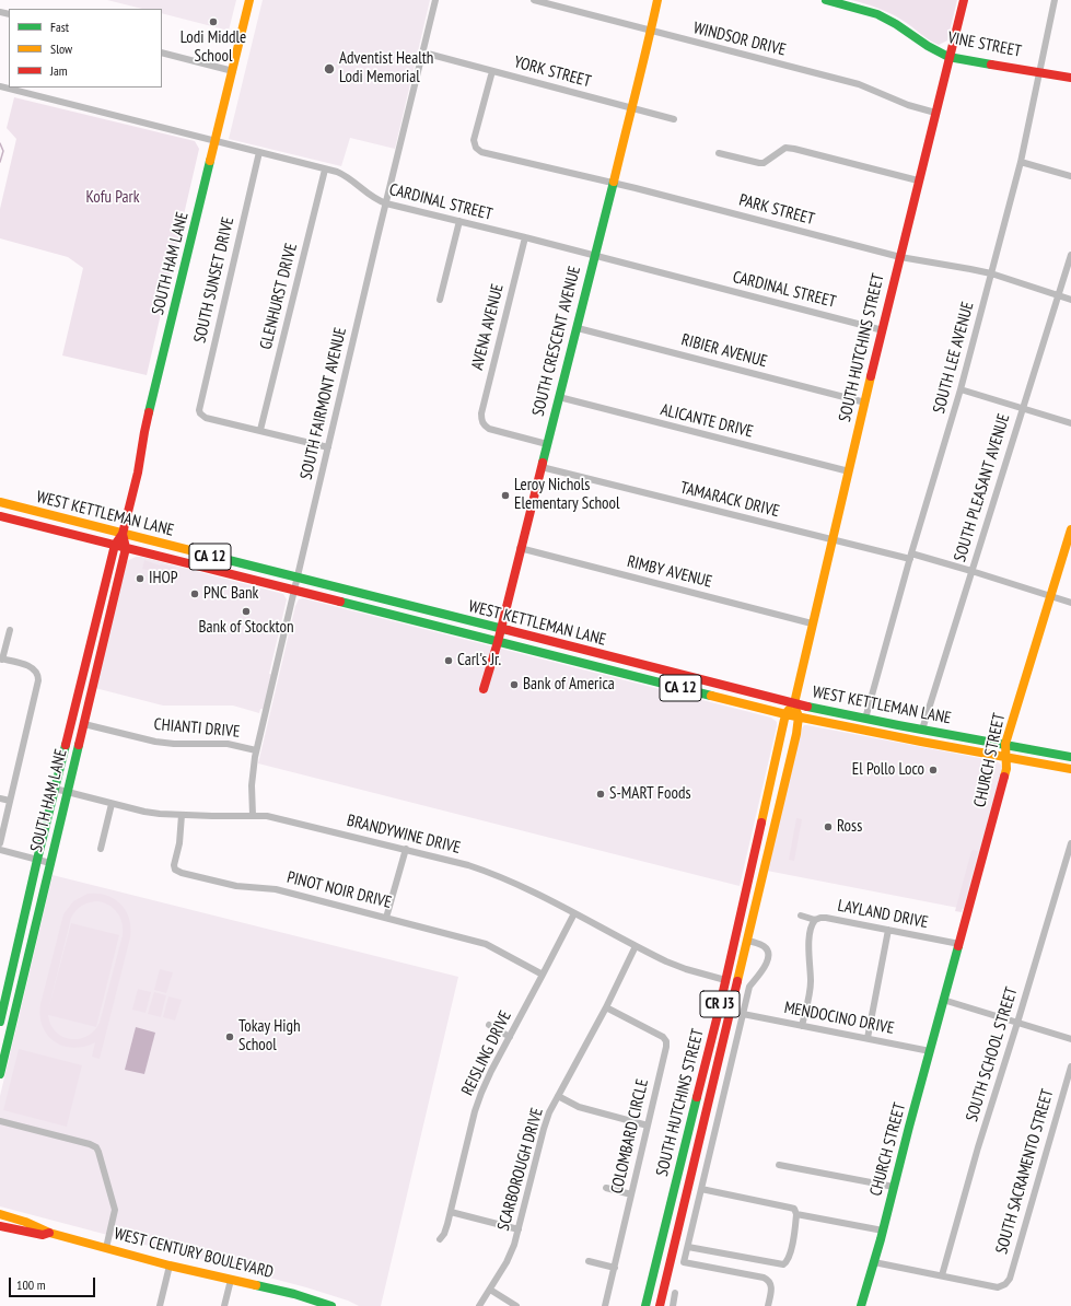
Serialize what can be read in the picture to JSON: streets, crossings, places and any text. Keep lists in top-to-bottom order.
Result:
{
  "streets": {
    "main road": [
      "VINE STREET",
      "SOUTH HAM LANE",
      "SOUTH CRESCENT AVENUE",
      "SOUTH HUTCHINS STREET",
      "WEST KETTLEMAN LANE",
      "CA 12",
      "CHURCH STREET",
      "CR J3",
      "WEST CENTURY BOULEVARD"
    ],
    "street": [
      "WINDSOR DRIVE",
      "YORK STREET",
      "CARDINAL STREET",
      "PARK STREET",
      "SOUTH SUNSET DRIVE",
      "GLENHURST DRIVE",
      "AVENA AVENUE",
      "RIBIER AVENUE",
      "SOUTH LEE AVENUE",
      "SOUTH FAIRMONT AVENUE",
      "ALICANTE DRIVE",
      "SOUTH PLEASANT AVENUE",
      "TAMARACK DRIVE",
      "RIMBY AVENUE",
      "CHIANTI DRIVE",
      "BRANDYWINE DRIVE",
      "PINOT NOIR DRIVE",
      "LAYLAND DRIVE",
      "MENDOCINO DRIVE",
      "REISLING DRIVE",
      "SOUTH SCHOOL STREET",
      "COLOMBARD CIRCLE",
      "SCARBOROUGH DRIVE",
      "SOUTH SACRAMENTO STREET"
    ]
  },
  "crossings": [
    ["WINDSOR DRIVE", "SOUTH CRESCENT AVENUE"],
    ["WINDSOR DRIVE", "SOUTH HUTCHINS STREET"],
    ["VINE STREET", "SOUTH HUTCHINS STREET"],
    ["VINE STREET", "SOUTH LEE AVENUE"],
    ["YORK STREET", "PARK STREET"],
    ["YORK STREET", "SOUTH CRESCENT AVENUE"],
    ["YORK STREET", "SOUTH FAIRMONT AVENUE"],
    ["CARDINAL STREET", "SOUTH HAM LANE"],
    ["CARDINAL STREET", "SOUTH SUNSET DRIVE"],
    ["CARDINAL STREET", "GLENHURST DRIVE"],
    ["CARDINAL STREET", "AVENA AVENUE"],
    ["CARDINAL STREET", "SOUTH CRESCENT AVENUE"],
    ["CARDINAL STREET", "SOUTH HUTCHINS STREET"],
    ["CARDINAL STREET", "SOUTH FAIRMONT AVENUE"],
    ["PARK STREET", "SOUTH CRESCENT AVENUE"],
    ["PARK STREET", "SOUTH HUTCHINS STREET"],
    ["PARK STREET", "SOUTH LEE AVENUE"],
    ["PARK STREET", "SOUTH PLEASANT AVENUE"],
    ["SOUTH HAM LANE", "WEST KETTLEMAN LANE"],
    ["SOUTH HAM LANE", "CHIANTI DRIVE"],
    ["SOUTH HAM LANE", "BRANDYWINE DRIVE"],
    ["SOUTH SUNSET DRIVE", "GLENHURST DRIVE"],
    ["AVENA AVENUE", "SOUTH CRESCENT AVENUE"],
    ["SOUTH CRESCENT AVENUE", "RIBIER AVENUE"],
    ["SOUTH CRESCENT AVENUE", "ALICANTE DRIVE"],
    ["SOUTH CRESCENT AVENUE", "TAMARACK DRIVE"],
    ["SOUTH CRESCENT AVENUE", "WEST KETTLEMAN LANE"],
    ["SOUTH CRESCENT AVENUE", "RIMBY AVENUE"],
    ["SOUTH HUTCHINS STREET", "RIBIER AVENUE"],
    ["SOUTH HUTCHINS STREET", "ALICANTE DRIVE"],
    ["SOUTH HUTCHINS STREET", "TAMARACK DRIVE"],
    ["SOUTH HUTCHINS STREET", "WEST KETTLEMAN LANE"],
    ["SOUTH HUTCHINS STREET", "RIMBY AVENUE"],
    ["SOUTH HUTCHINS STREET", "BRANDYWINE DRIVE"],
    ["SOUTH LEE AVENUE", "TAMARACK DRIVE"],
    ["SOUTH LEE AVENUE", "WEST KETTLEMAN LANE"],
    ["SOUTH FAIRMONT AVENUE", "WEST KETTLEMAN LANE"],
    ["SOUTH FAIRMONT AVENUE", "CHIANTI DRIVE"],
    ["SOUTH FAIRMONT AVENUE", "BRANDYWINE DRIVE"],
    ["SOUTH PLEASANT AVENUE", "TAMARACK DRIVE"],
    ["SOUTH PLEASANT AVENUE", "WEST KETTLEMAN LANE"],
    ["TAMARACK DRIVE", "CHURCH STREET"],
    ["WEST KETTLEMAN LANE", "CHURCH STREET"],
    ["CHURCH STREET", "LAYLAND DRIVE"],
    ["CHURCH STREET", "MENDOCINO DRIVE"],
    ["BRANDYWINE DRIVE", "PINOT NOIR DRIVE"],
    ["BRANDYWINE DRIVE", "REISLING DRIVE"],
    ["BRANDYWINE DRIVE", "SCARBOROUGH DRIVE"],
    ["PINOT NOIR DRIVE", "REISLING DRIVE"],
    ["SOUTH SCHOOL STREET", "SOUTH SACRAMENTO STREET"],
    ["COLOMBARD CIRCLE", "SCARBOROUGH DRIVE"]
  ],
  "parks": ["Kofu Park"],
  "places": [
    "Lodi Middle School",
    "Adventist Health Lodi Memorial",
    "Leroy Nichols Elementary School",
    "IHOP",
    "PNC Bank",
    "Bank of Stockton",
    "Carl's Jr.",
    "Bank of America",
    "El Pollo Loco",
    "S-MART Foods",
    "Ross",
    "Tokay High School"
  ],
  "legend": ["Fast", "Slow", "Jam"],
  "scale_bar": "100 m"
}
